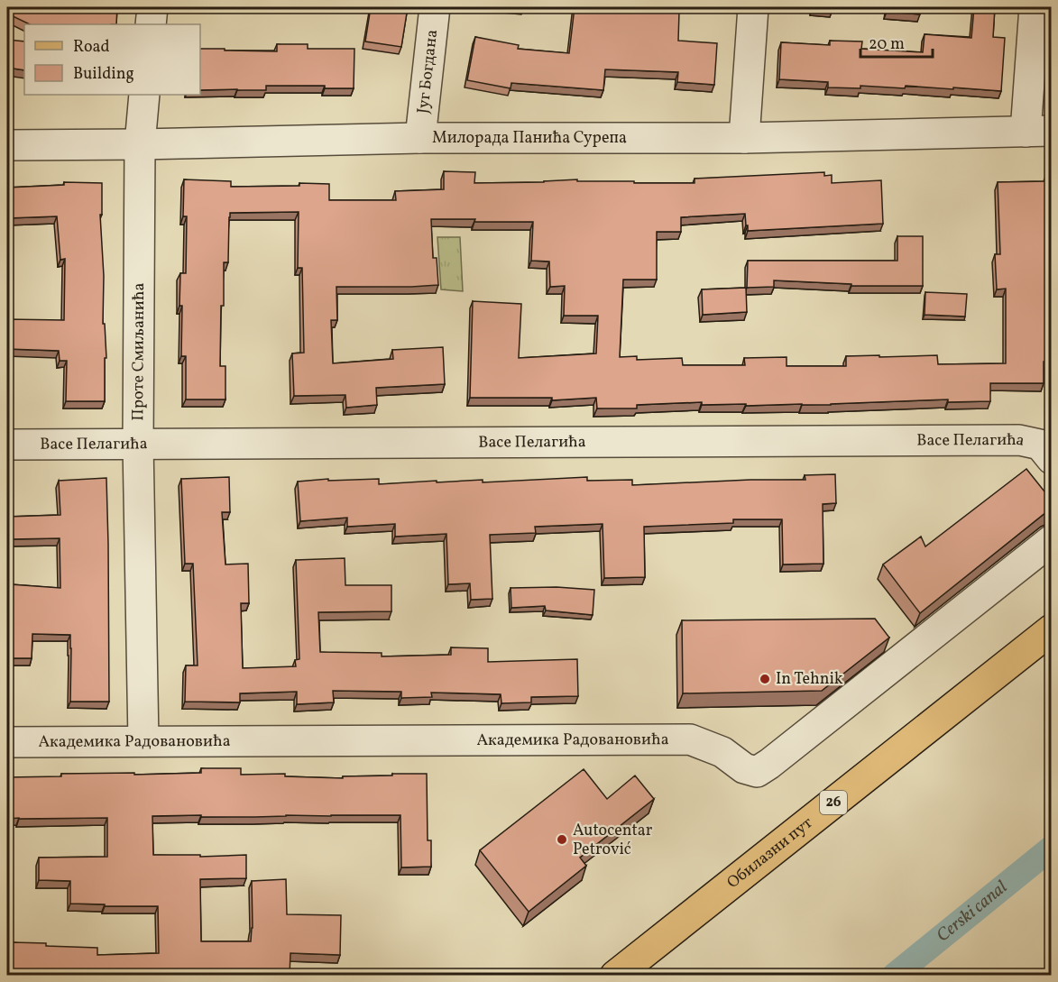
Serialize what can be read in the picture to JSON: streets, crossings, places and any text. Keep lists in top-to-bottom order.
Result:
{
  "streets": {
    "main road": ["26", "Обилазни пут"],
    "street": [
      "Југ Богдана",
      "Милорада Панића Сурепа",
      "Проте Смиљанића",
      "Васе Пелагића",
      "Академика Радовановића"
    ]
  },
  "crossings": [
    ["Југ Богдана", "Милорада Панића Сурепа"],
    ["Милорада Панића Сурепа", "Проте Смиљанића"],
    ["Проте Смиљанића", "Васе Пелагића"],
    ["Проте Смиљанића", "Академика Радовановића"]
  ],
  "water": ["Cerski canal"],
  "places": ["In Tehnik", "Autocentar Petrović"],
  "legend": ["Road", "Building"],
  "scale_bar": "20 m"
}
